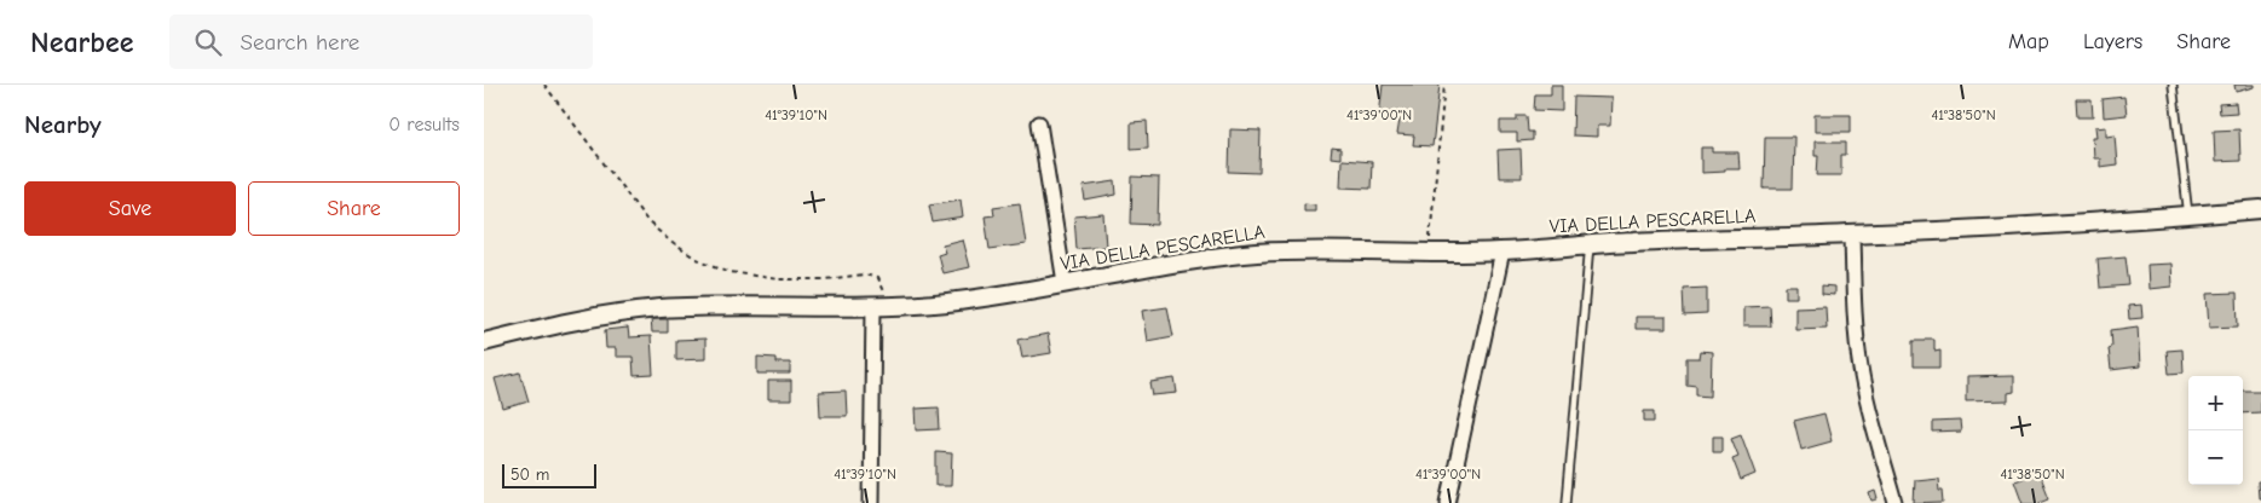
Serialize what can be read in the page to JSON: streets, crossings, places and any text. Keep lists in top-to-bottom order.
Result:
{
  "streets": {
    "street": ["VIA DELLA PESCARELLA"]
  },
  "scale_bar": "50 m",
  "page": {
    "header": "Nearbee",
    "search": "Search here",
    "nav": ["Map", "Layers", "Share"],
    "heading": ["Nearby", "0 results"],
    "buttons": ["Save", "Share"],
    "map_buttons": ["+", "−"],
    "scale": "50 m"
  },
  "coordinates": ["41°39'10\"N", "41°39'00\"N", "41°38'50\"N"]
}
